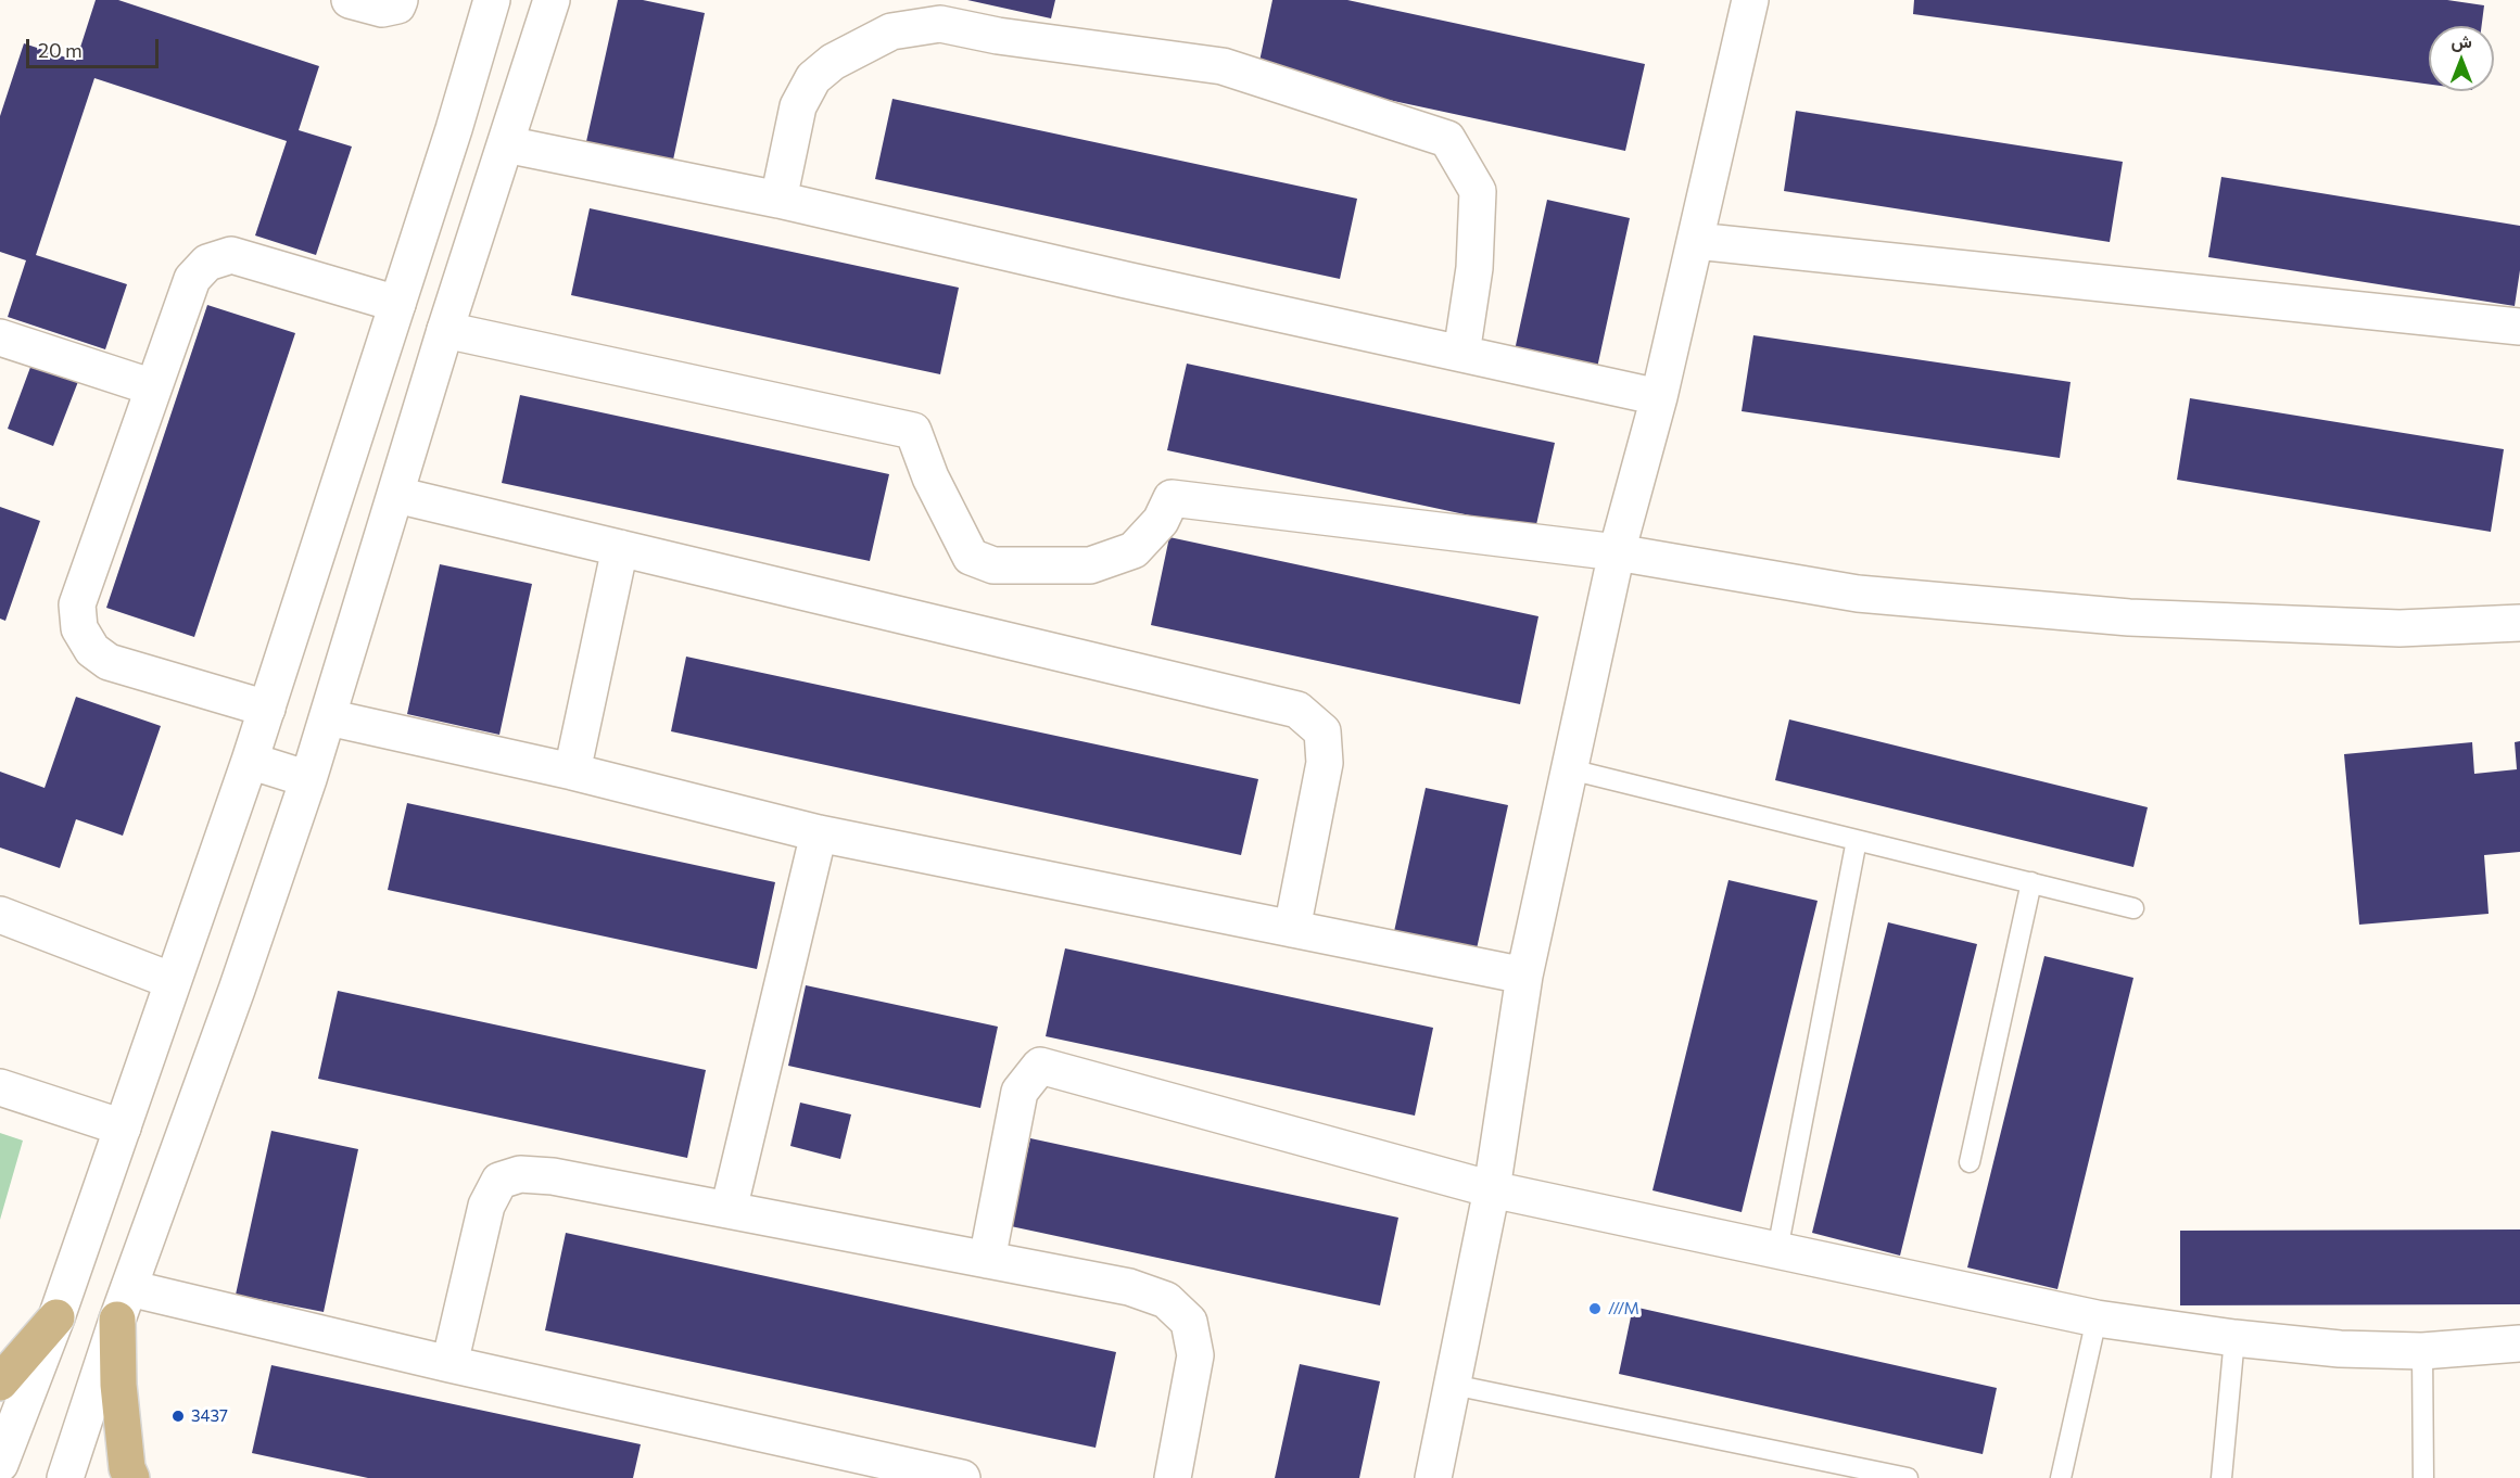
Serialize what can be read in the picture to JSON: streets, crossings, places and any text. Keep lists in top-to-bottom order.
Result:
{
  "places": ["///M", "3437"],
  "scale_bar": "20 m",
  "north": "top"
}
